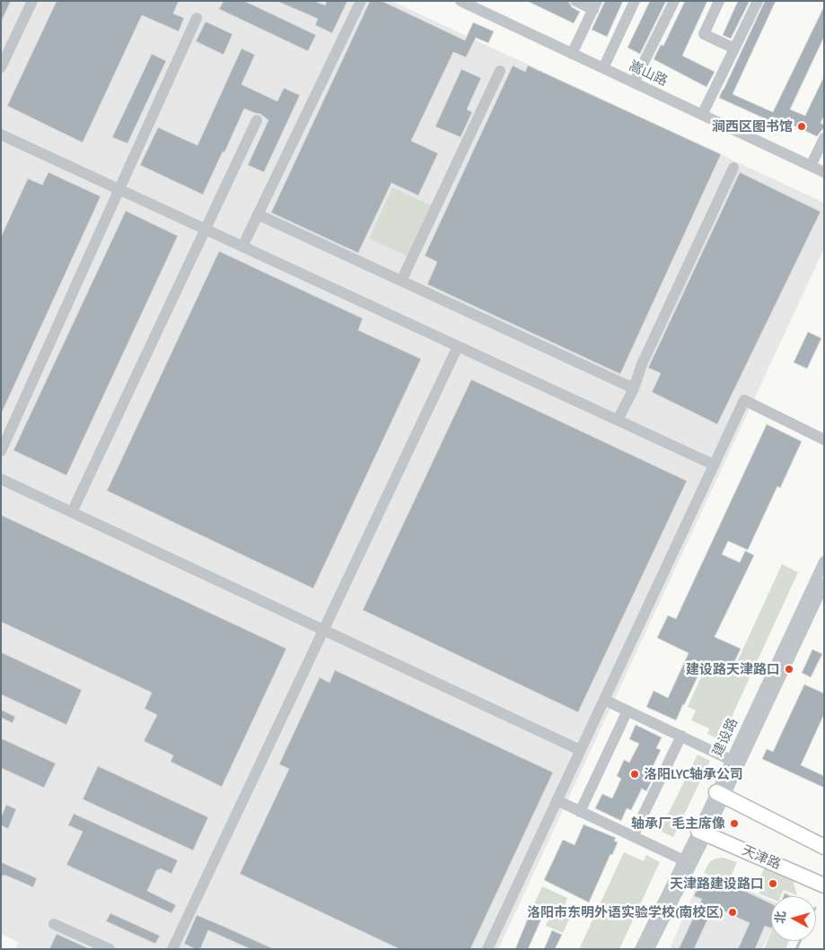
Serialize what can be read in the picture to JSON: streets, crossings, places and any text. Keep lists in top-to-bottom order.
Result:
{
  "streets": {
    "main road": ["天津路"],
    "street": ["嵩山路", "建设路"]
  },
  "crossings": [
    ["建设路", "天津路"]
  ],
  "places": [
    "涧西区图书馆",
    "建设路天津路口",
    "洛阳LYC轴承公司",
    "轴承厂毛主席像",
    "天津路建设路口",
    "洛阳市东明外语实验学校(南校区)"
  ],
  "north": "left"
}
